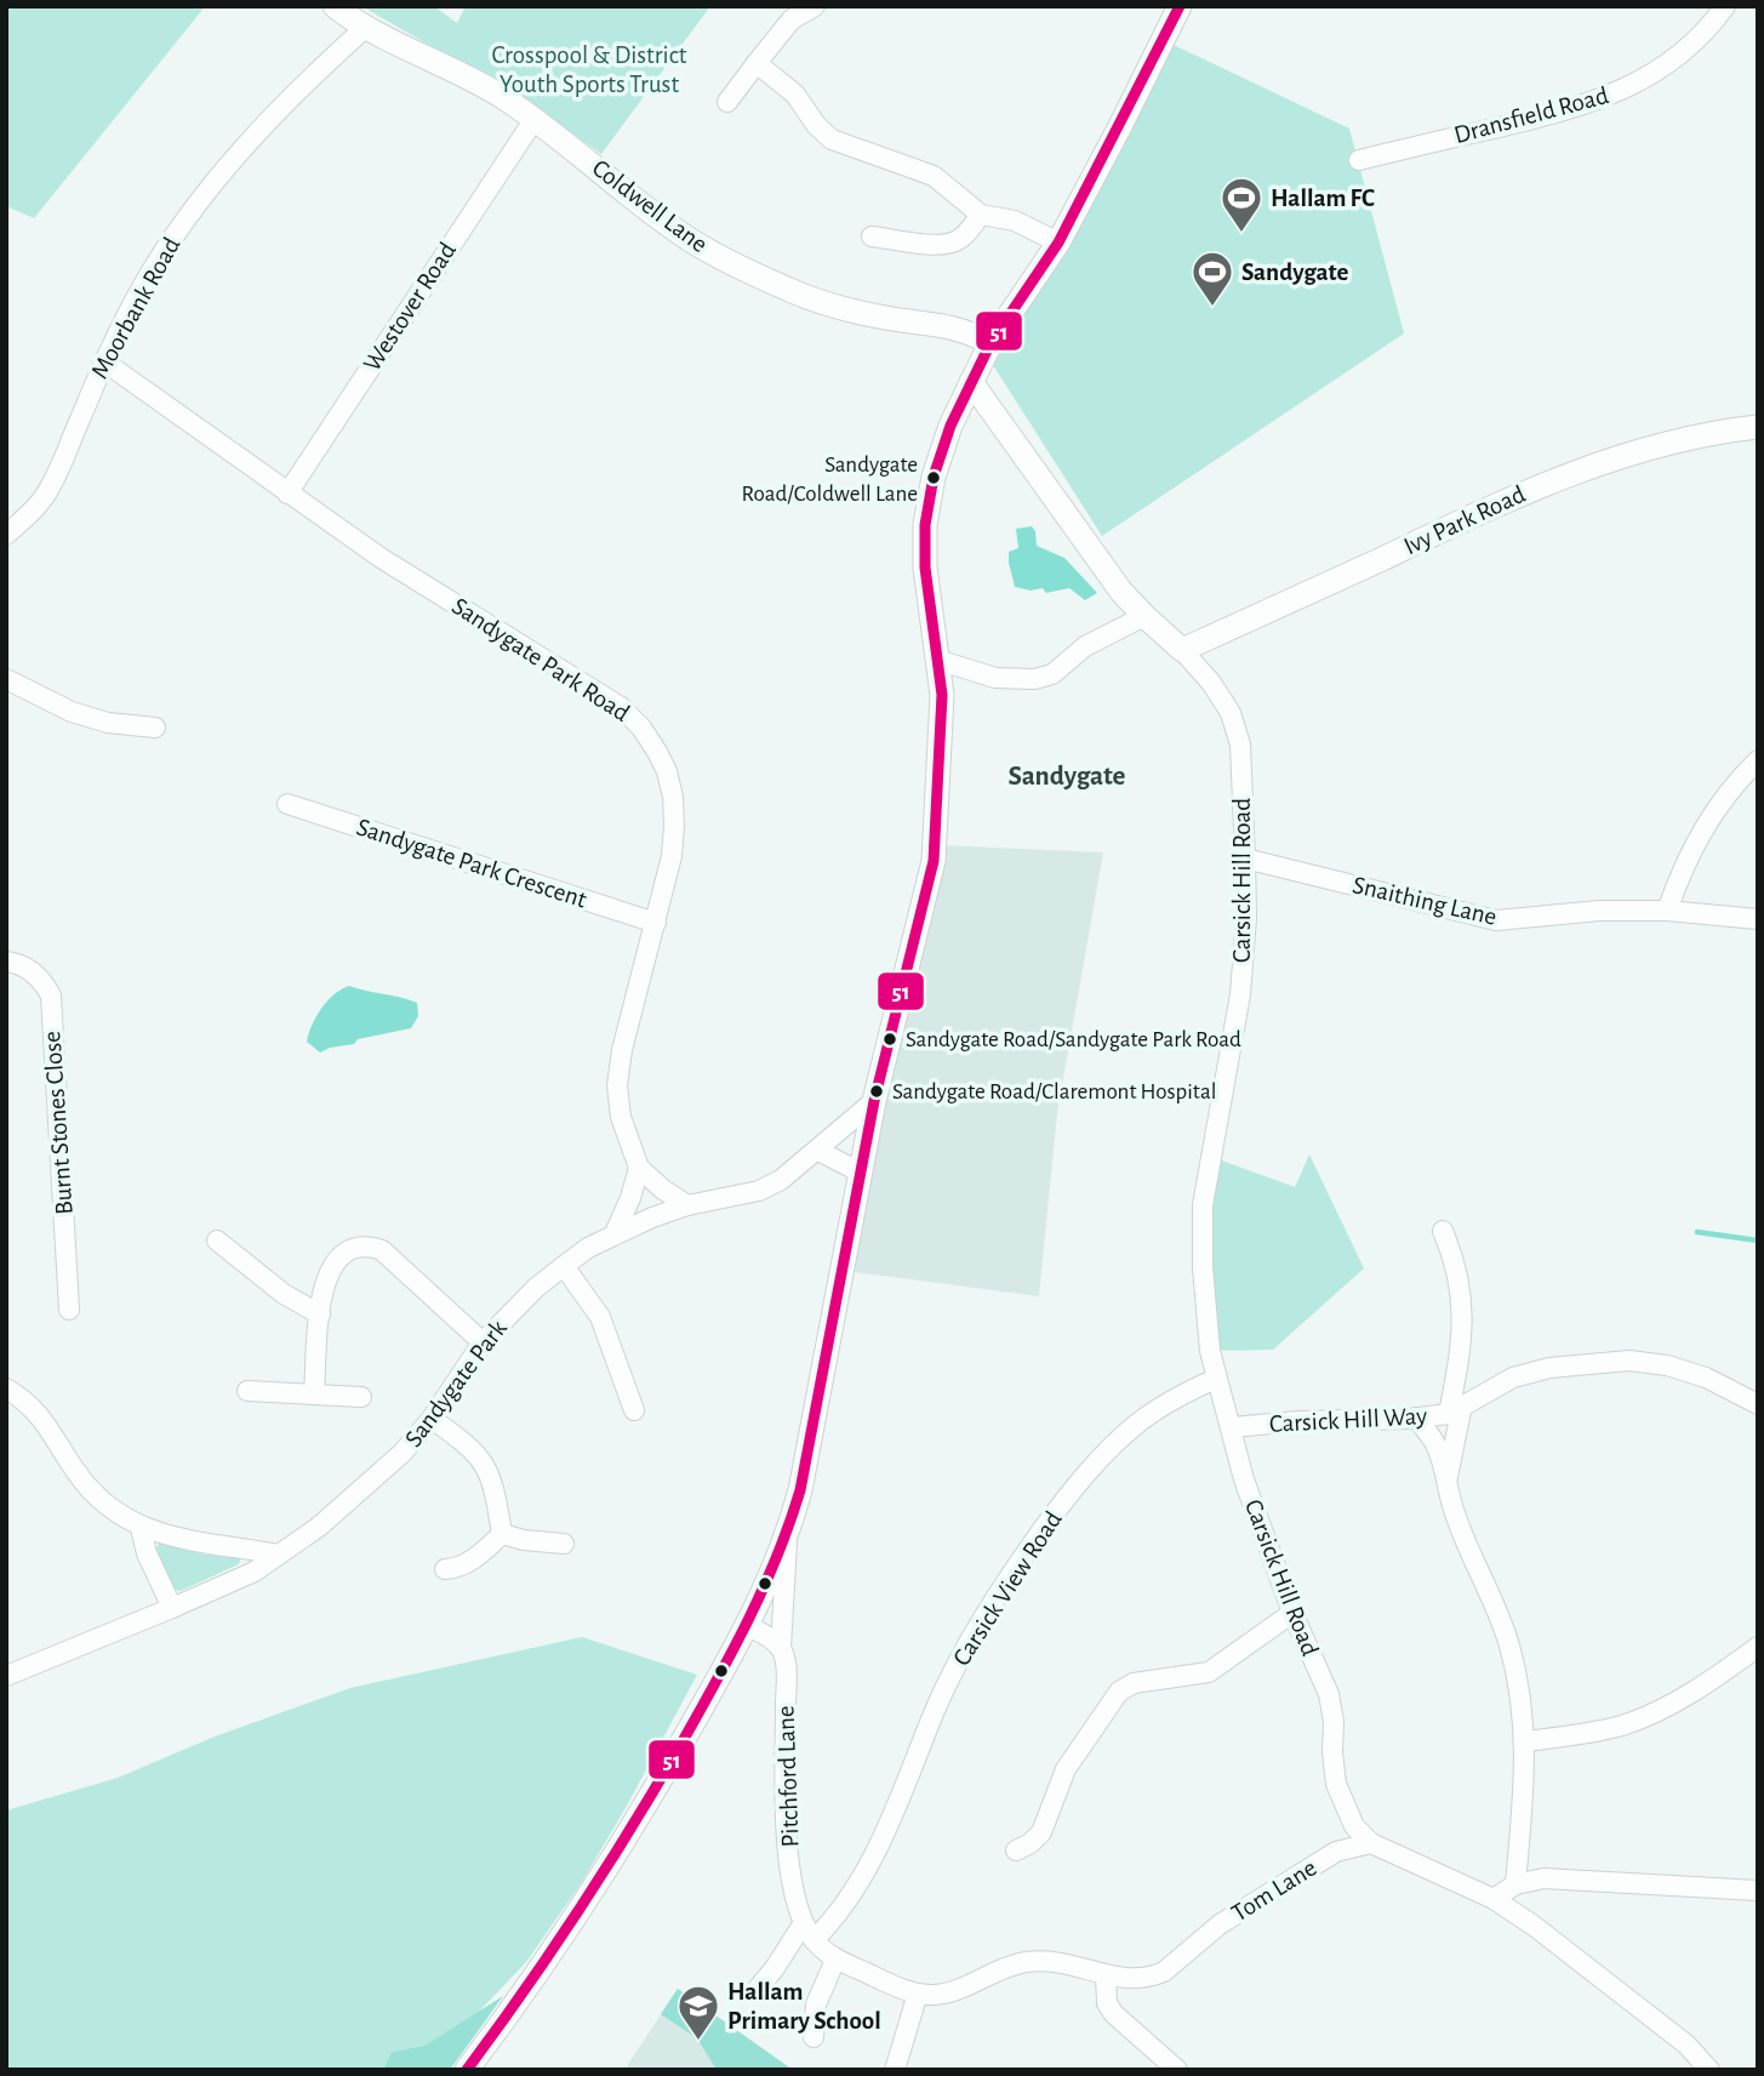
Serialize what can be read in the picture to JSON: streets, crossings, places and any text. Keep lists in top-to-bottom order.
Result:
{
  "streets": {
    "street": [
      "Dransfield Road",
      "Coldwell Lane",
      "Westover Road",
      "Moorbank Road",
      "Ivy Park Road",
      "Sandygate Park Road",
      "Sandygate Park Crescent",
      "Carsick Hill Road",
      "Snaithing Lane",
      "Burnt Stones Close",
      "Sandygate Park",
      "Carsick Hill Way",
      "Carsick View Road",
      "Pitchford Lane",
      "Tom Lane"
    ]
  },
  "crossings": [
    ["Coldwell Lane", "Westover Road"],
    ["Coldwell Lane", "Moorbank Road"],
    ["Westover Road", "Sandygate Park Road"],
    ["Moorbank Road", "Sandygate Park Road"],
    ["Ivy Park Road", "Carsick Hill Road"],
    ["Sandygate Park Road", "Sandygate Park Crescent"],
    ["Carsick Hill Road", "Snaithing Lane"],
    ["Carsick Hill Road", "Carsick Hill Way"],
    ["Carsick Hill Road", "Carsick View Road"],
    ["Carsick Hill Road", "Tom Lane"],
    ["Carsick View Road", "Pitchford Lane"],
    ["Carsick View Road", "Tom Lane"],
    ["Pitchford Lane", "Tom Lane"]
  ],
  "districts": ["Sandygate"],
  "parks": ["Crosspool & District Youth Sports Trust"],
  "places": {
    "sports": ["Hallam FC", "Sandygate"],
    "other": ["Sandygate Road/Coldwell Lane", "Sandygate Road/Sandygate Park Road", "Sandygate Road/Claremont Hospital"],
    "school or university": ["Hallam Primary School"]
  },
  "lines": ["transit line 51"]
}
